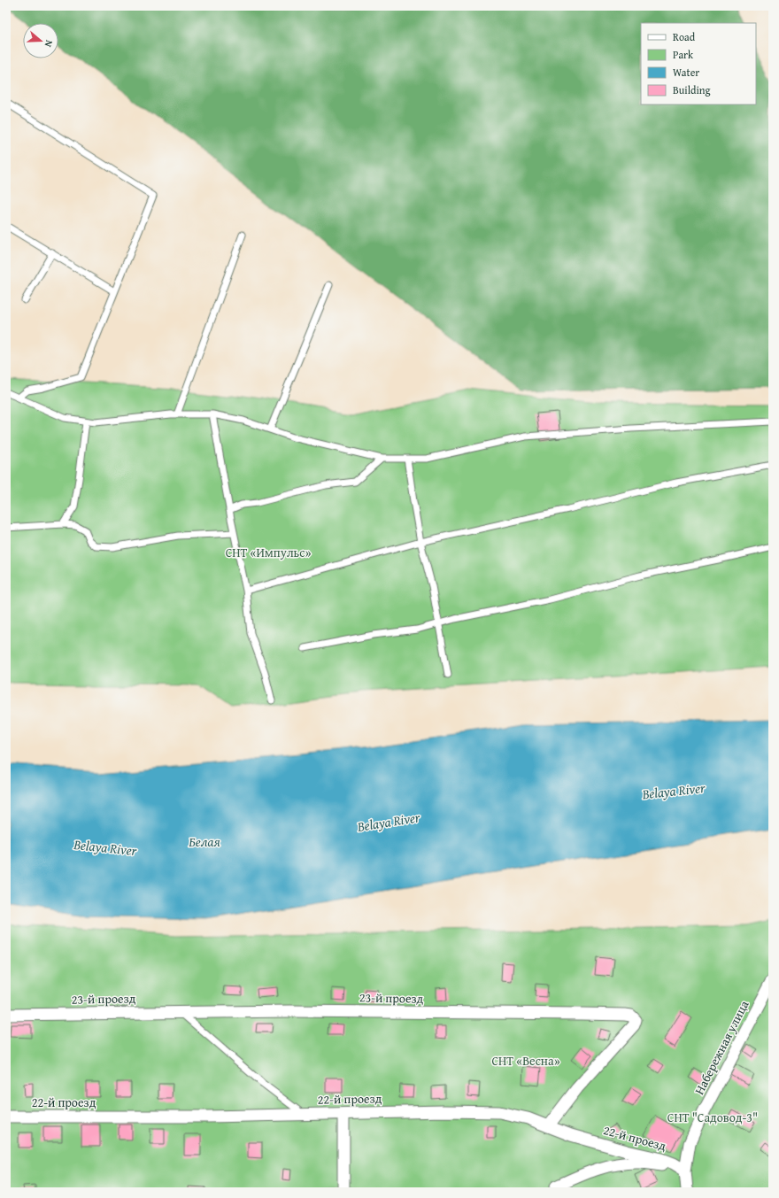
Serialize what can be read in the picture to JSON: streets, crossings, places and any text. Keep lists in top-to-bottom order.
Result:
{
  "streets": {
    "street": ["23-й проезд", "Набережная улица", "22-й проезд"]
  },
  "crossings": [
    ["23-й проезд", "22-й проезд"],
    ["Набережная улица", "22-й проезд"]
  ],
  "water": ["Belaya River", "Белая"],
  "parks": ["СНТ «Импульс»", "СНТ «Весна»", "СНТ \"Садовод-3\""],
  "legend": [
    "Road",
    "Park",
    "Water",
    "Building"
  ],
  "north": "right"
}
